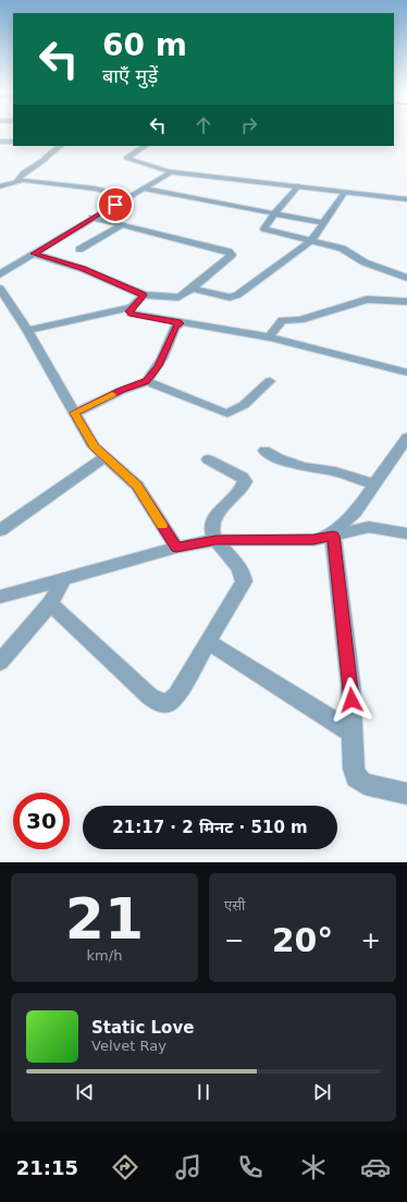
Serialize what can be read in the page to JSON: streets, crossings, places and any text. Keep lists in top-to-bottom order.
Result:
{
  "page": {
    "turn": ["60 m", "बाएँ मुड़ें"],
    "limit": "30",
    "trip": "21:17 · 2 मिनट · 510 m",
    "tile": [
      ["21", "km/h"],
      "एसी"
    ],
    "heat": ["−", "20°", "+"],
    "song": ["Static Love", "Velvet Ray"],
    "tabs": "21:15"
  }
}
